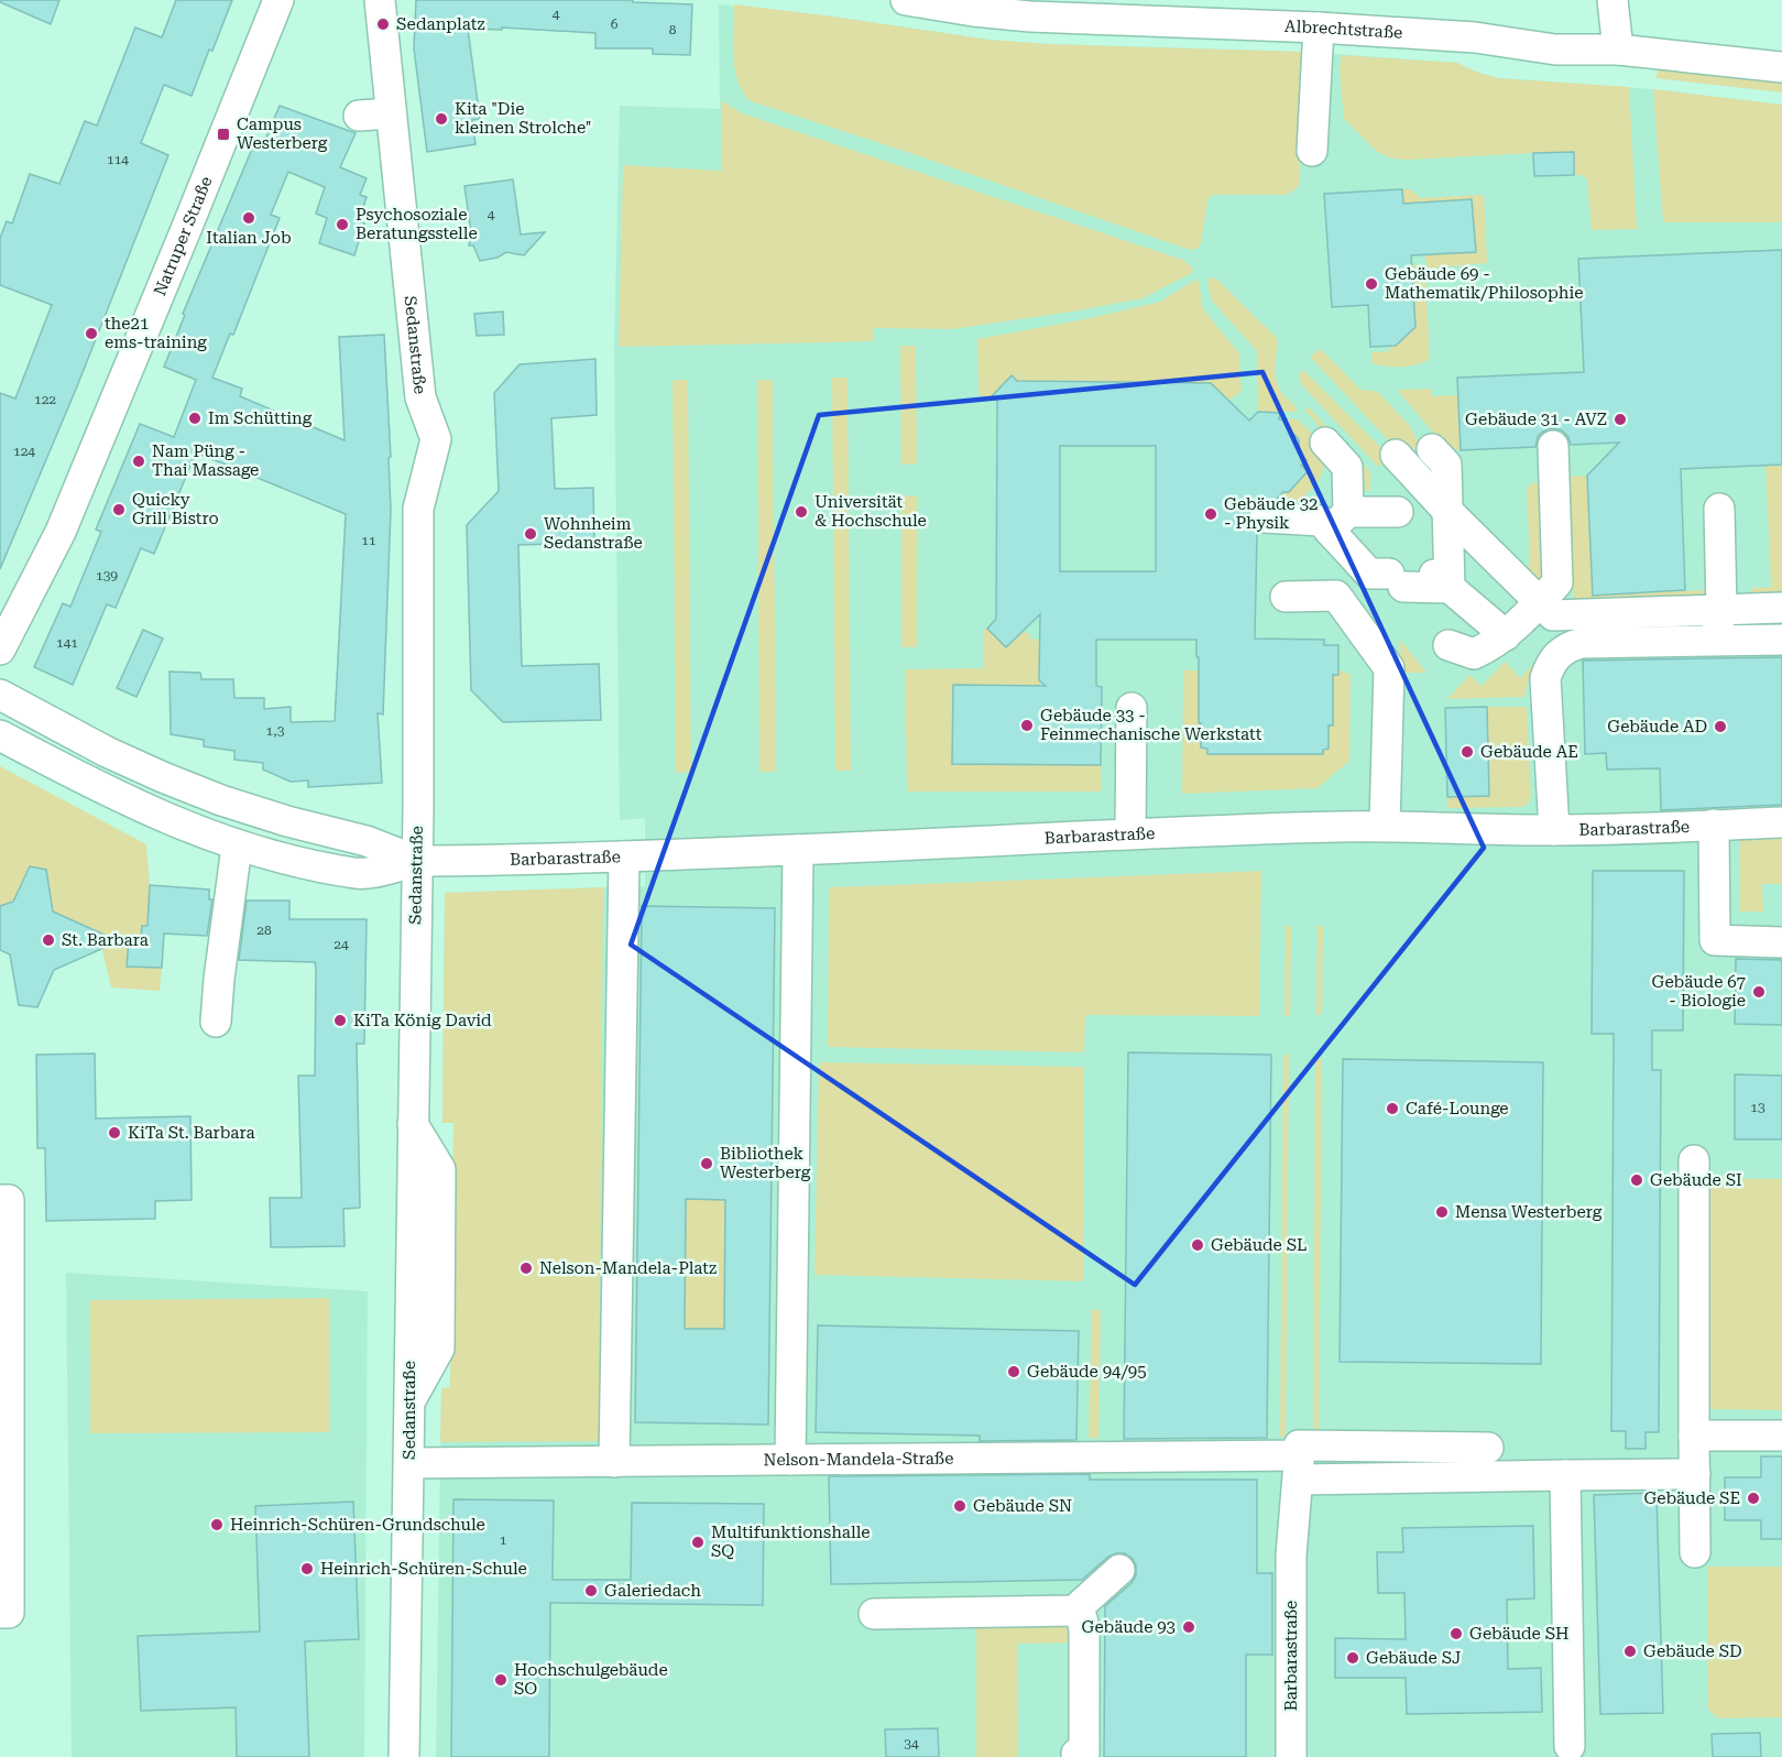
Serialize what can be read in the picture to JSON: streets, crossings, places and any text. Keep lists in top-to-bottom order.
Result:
{
  "streets": {
    "street": [
      "Albrechtstraße",
      "Natruper Straße",
      "Sedanstraße",
      "Barbarastraße",
      "Nelson-Mandela-Straße"
    ]
  },
  "crossings": [
    ["Sedanstraße", "Barbarastraße"],
    ["Sedanstraße", "Nelson-Mandela-Straße"],
    ["Barbarastraße", "Nelson-Mandela-Straße"]
  ],
  "places": {
    "other": [
      "Sedanplatz",
      "Kita \"Die kleinen Strolche\"",
      "Italian Job",
      "Psychosoziale Beratungsstelle",
      "Gebäude 69 - Mathematik/Philosophie",
      "the21 ems-training",
      "Im Schütting",
      "Gebäude 31 - AVZ",
      "Nam Püng - Thai Massage",
      "Quicky Grill Bistro",
      "Universität & Hochschule",
      "Gebäude 32 - Physik",
      "Wohnheim Sedanstraße",
      "Gebäude 33 - Feinmechanische Werkstatt",
      "Gebäude AD",
      "Gebäude AE",
      "St. Barbara",
      "Gebäude 67 - Biologie",
      "KiTa König David",
      "Café-Lounge",
      "KiTa St. Barbara",
      "Bibliothek Westerberg",
      "Gebäude SI",
      "Mensa Westerberg",
      "Gebäude SL",
      "Nelson-Mandela-Platz",
      "Gebäude 94/95",
      "Gebäude SE",
      "Gebäude SN",
      "Heinrich-Schüren-Grundschule",
      "Multifunktionshalle SQ",
      "Heinrich-Schüren-Schule",
      "Galeriedach",
      "Gebäude 93",
      "Gebäude SH",
      "Gebäude SD",
      "Gebäude SJ",
      "Hochschulgebäude SO"
    ],
    "transit": ["Campus Westerberg"]
  },
  "house_numbers": [
    "4",
    "6",
    "8",
    "114",
    "4",
    "122",
    "124",
    "11",
    "139",
    "141",
    "1,3",
    "28",
    "24",
    "13",
    "1",
    "34"
  ]
}
